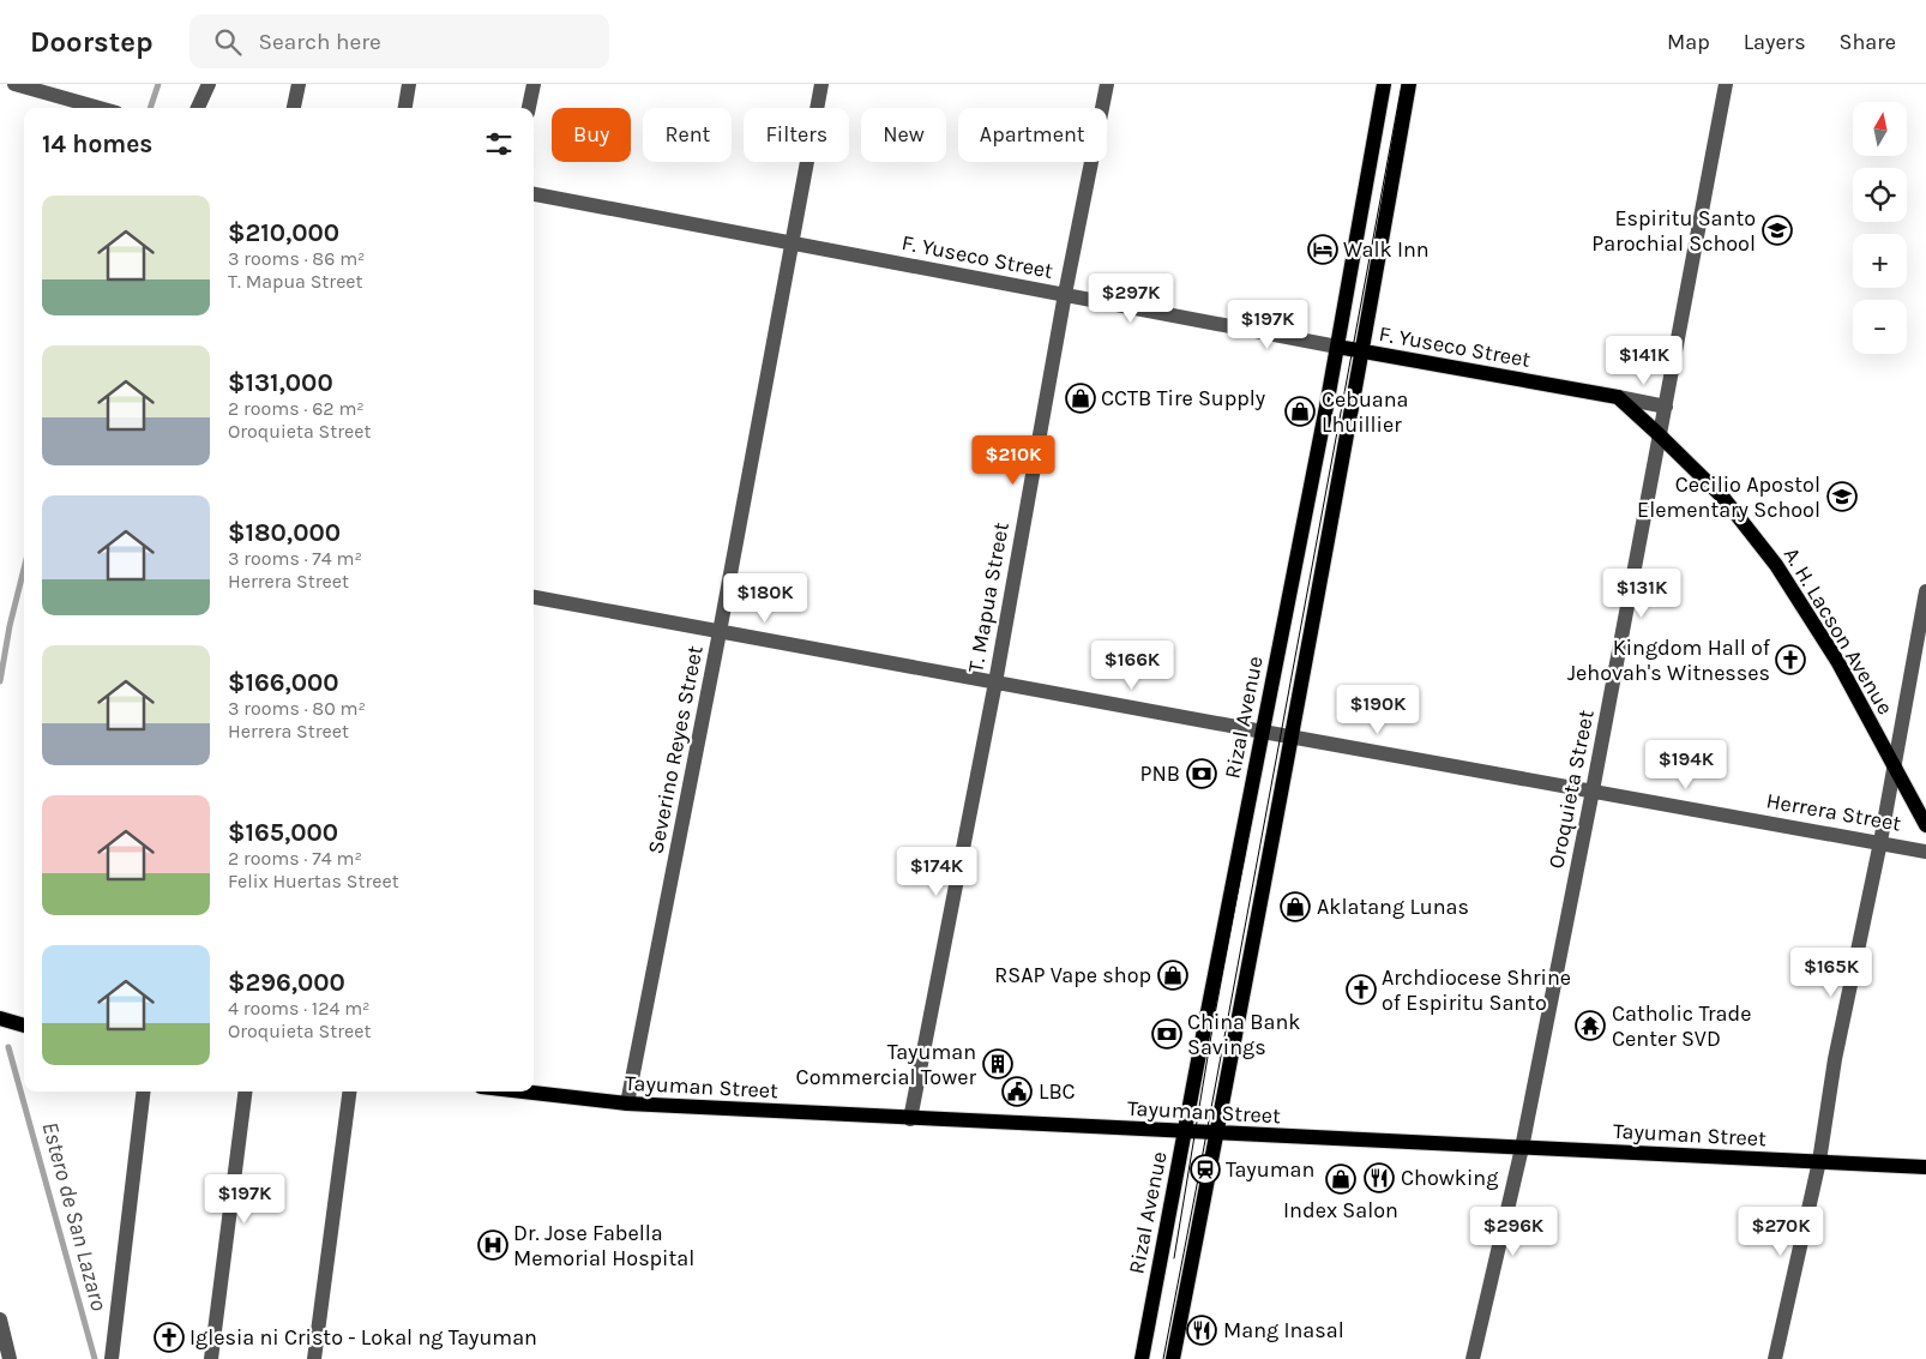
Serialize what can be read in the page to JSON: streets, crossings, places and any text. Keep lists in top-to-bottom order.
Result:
{
  "streets": {
    "main road": [
      "F. Yuseco Street",
      "A. H. Lacson Avenue",
      "Rizal Avenue",
      "Tayuman Street"
    ],
    "street": [
      "T. Mapua Street",
      "Severino Reyes Street",
      "Oroquieta Street",
      "Herrera Street"
    ]
  },
  "crossings": [
    ["F. Yuseco Street", "T. Mapua Street"],
    ["F. Yuseco Street", "A. H. Lacson Avenue"],
    ["F. Yuseco Street", "Rizal Avenue"],
    ["F. Yuseco Street", "Severino Reyes Street"],
    ["F. Yuseco Street", "Oroquieta Street"],
    ["T. Mapua Street", "Herrera Street"],
    ["T. Mapua Street", "Tayuman Street"],
    ["A. H. Lacson Avenue", "Oroquieta Street"],
    ["Rizal Avenue", "Herrera Street"],
    ["Rizal Avenue", "Tayuman Street"],
    ["Severino Reyes Street", "Herrera Street"],
    ["Severino Reyes Street", "Tayuman Street"],
    ["Oroquieta Street", "Herrera Street"],
    ["Oroquieta Street", "Tayuman Street"]
  ],
  "water": ["Estero de San Lazaro"],
  "places": {
    "school or university": ["Espiritu Santo Parochial School", "Cecilio Apostol Elementary School"],
    "hotel": ["Walk Inn"],
    "shop": [
      "CCTB Tire Supply",
      "Cebuana Lhuillier",
      "Aklatang Lunas",
      "RSAP Vape shop",
      "Index Salon"
    ],
    "church": ["Kingdom Hall of Jehovah's Witnesses", "Archdiocese Shrine of Espiritu Santo", "Iglesia ni Cristo - Lokal ng Tayuman"],
    "bank": ["PNB", "China Bank Savings"],
    "temple": ["Catholic Trade Center SVD"],
    "building": ["Tayuman Commercial Tower"],
    "public building": ["LBC"],
    "station": ["Tayuman"],
    "restaurant": ["Chowking", "Mang Inasal"],
    "hospital": ["Dr. Jose Fabella Memorial Hospital"]
  },
  "north": "top",
  "page": {
    "header": "Doorstep",
    "search": "Search here",
    "nav": ["Map", "Layers", "Share"],
    "map_buttons": ["+", "−"],
    "chip": [
      "Buy",
      "Rent",
      "Filters",
      "New",
      "Apartment"
    ],
    "heading": "14 homes",
    "list": [
      {
        "name": "$210,000",
        "note": "3 rooms · 86 m² · T. Mapua Street"
      },
      {
        "name": "$131,000",
        "note": "2 rooms · 62 m² · Oroquieta Street"
      },
      {
        "name": "$180,000",
        "note": "3 rooms · 74 m² · Herrera Street"
      },
      {
        "name": "$166,000",
        "note": "3 rooms · 80 m² · Herrera Street"
      },
      {
        "name": "$165,000",
        "note": "2 rooms · 74 m² · Felix Huertas Street"
      },
      {
        "name": "$296,000",
        "note": "4 rooms · 124 m² · Oroquieta Street"
      }
    ],
    "price": [
      "$297K",
      "$197K",
      "$141K",
      "$210K",
      "$131K",
      "$180K",
      "$166K",
      "$190K",
      "$194K",
      "$174K",
      "$165K",
      "$197K",
      "$296K",
      "$270K"
    ]
  }
}
